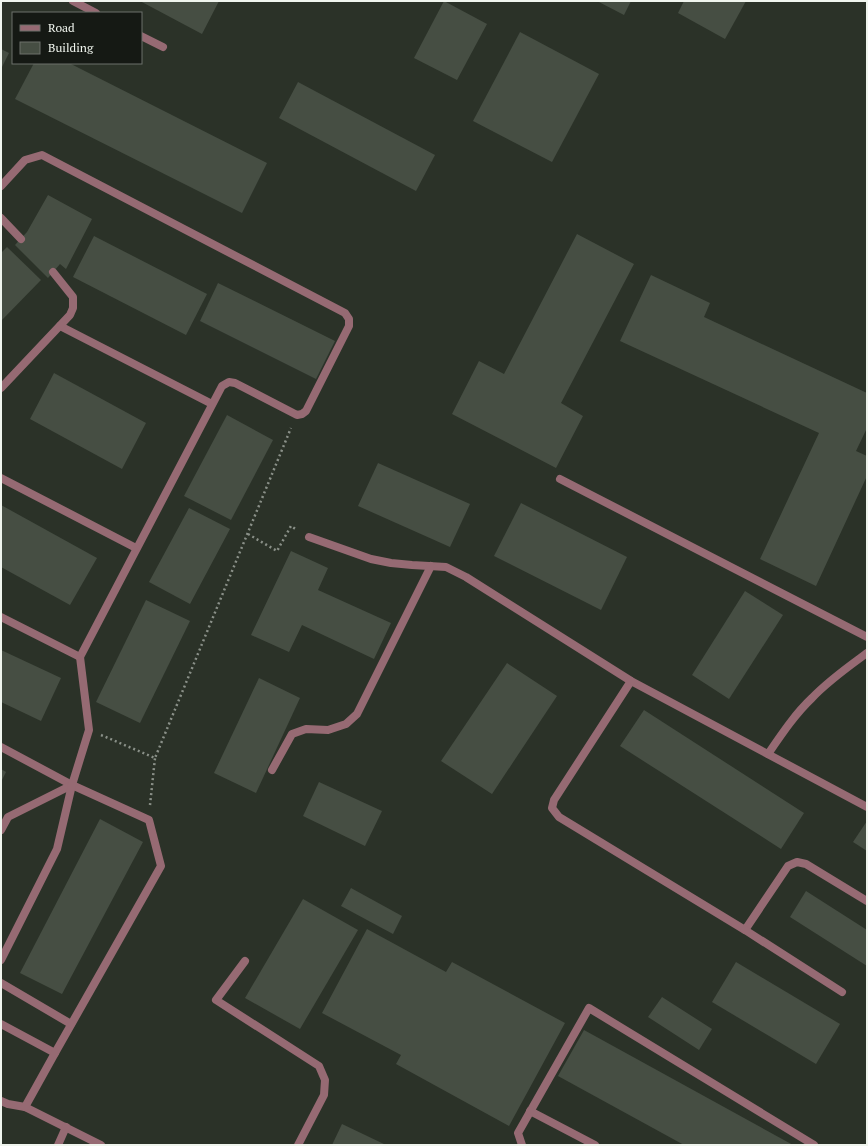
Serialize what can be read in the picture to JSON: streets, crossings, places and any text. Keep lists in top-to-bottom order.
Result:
{
  "legend": ["Road", "Building"]
}
